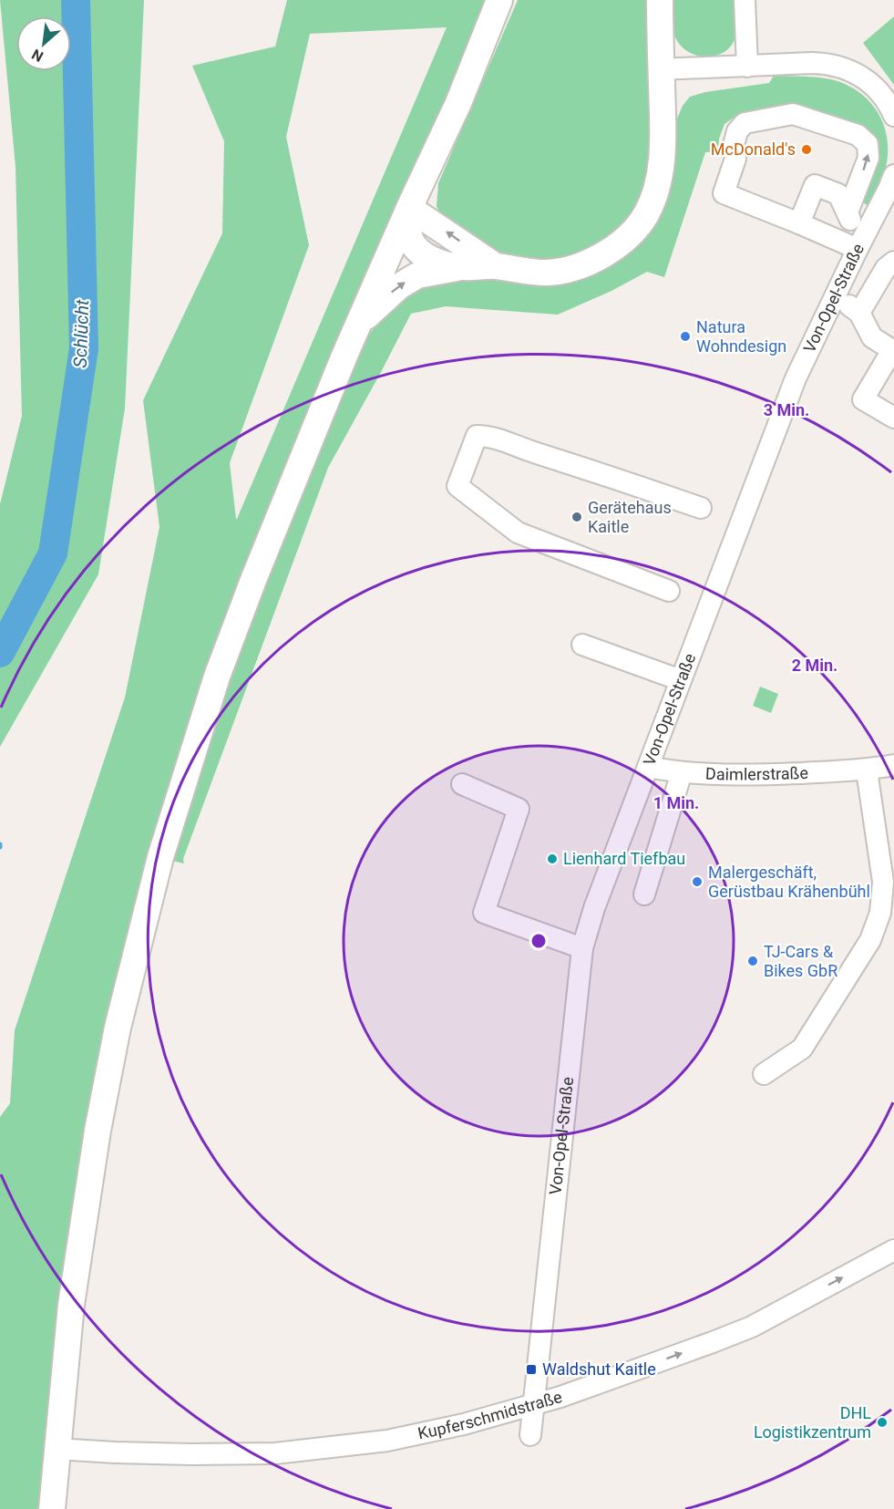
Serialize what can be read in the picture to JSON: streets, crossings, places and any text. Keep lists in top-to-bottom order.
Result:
{
  "streets": {
    "street": ["Von-Opel-Straße", "Daimlerstraße", "Kupferschmidstraße"]
  },
  "crossings": [
    ["Von-Opel-Straße", "Daimlerstraße"],
    ["Von-Opel-Straße", "Kupferschmidstraße"]
  ],
  "one_way": ["Kupferschmidstraße"],
  "water": ["Schlücht"],
  "places": {
    "other": [
      "McDonald's",
      "Natura Wohndesign",
      "Gerätehaus Kaitle",
      "Lienhard Tiefbau",
      "Malergeschäft, Gerüstbau Krähenbühl",
      "TJ-Cars & Bikes GbR",
      "DHL Logistikzentrum"
    ],
    "transit": ["Waldshut Kaitle"]
  },
  "north": "bottom left",
  "rings": ["3 Min.", "2 Min.", "1 Min."]
}
